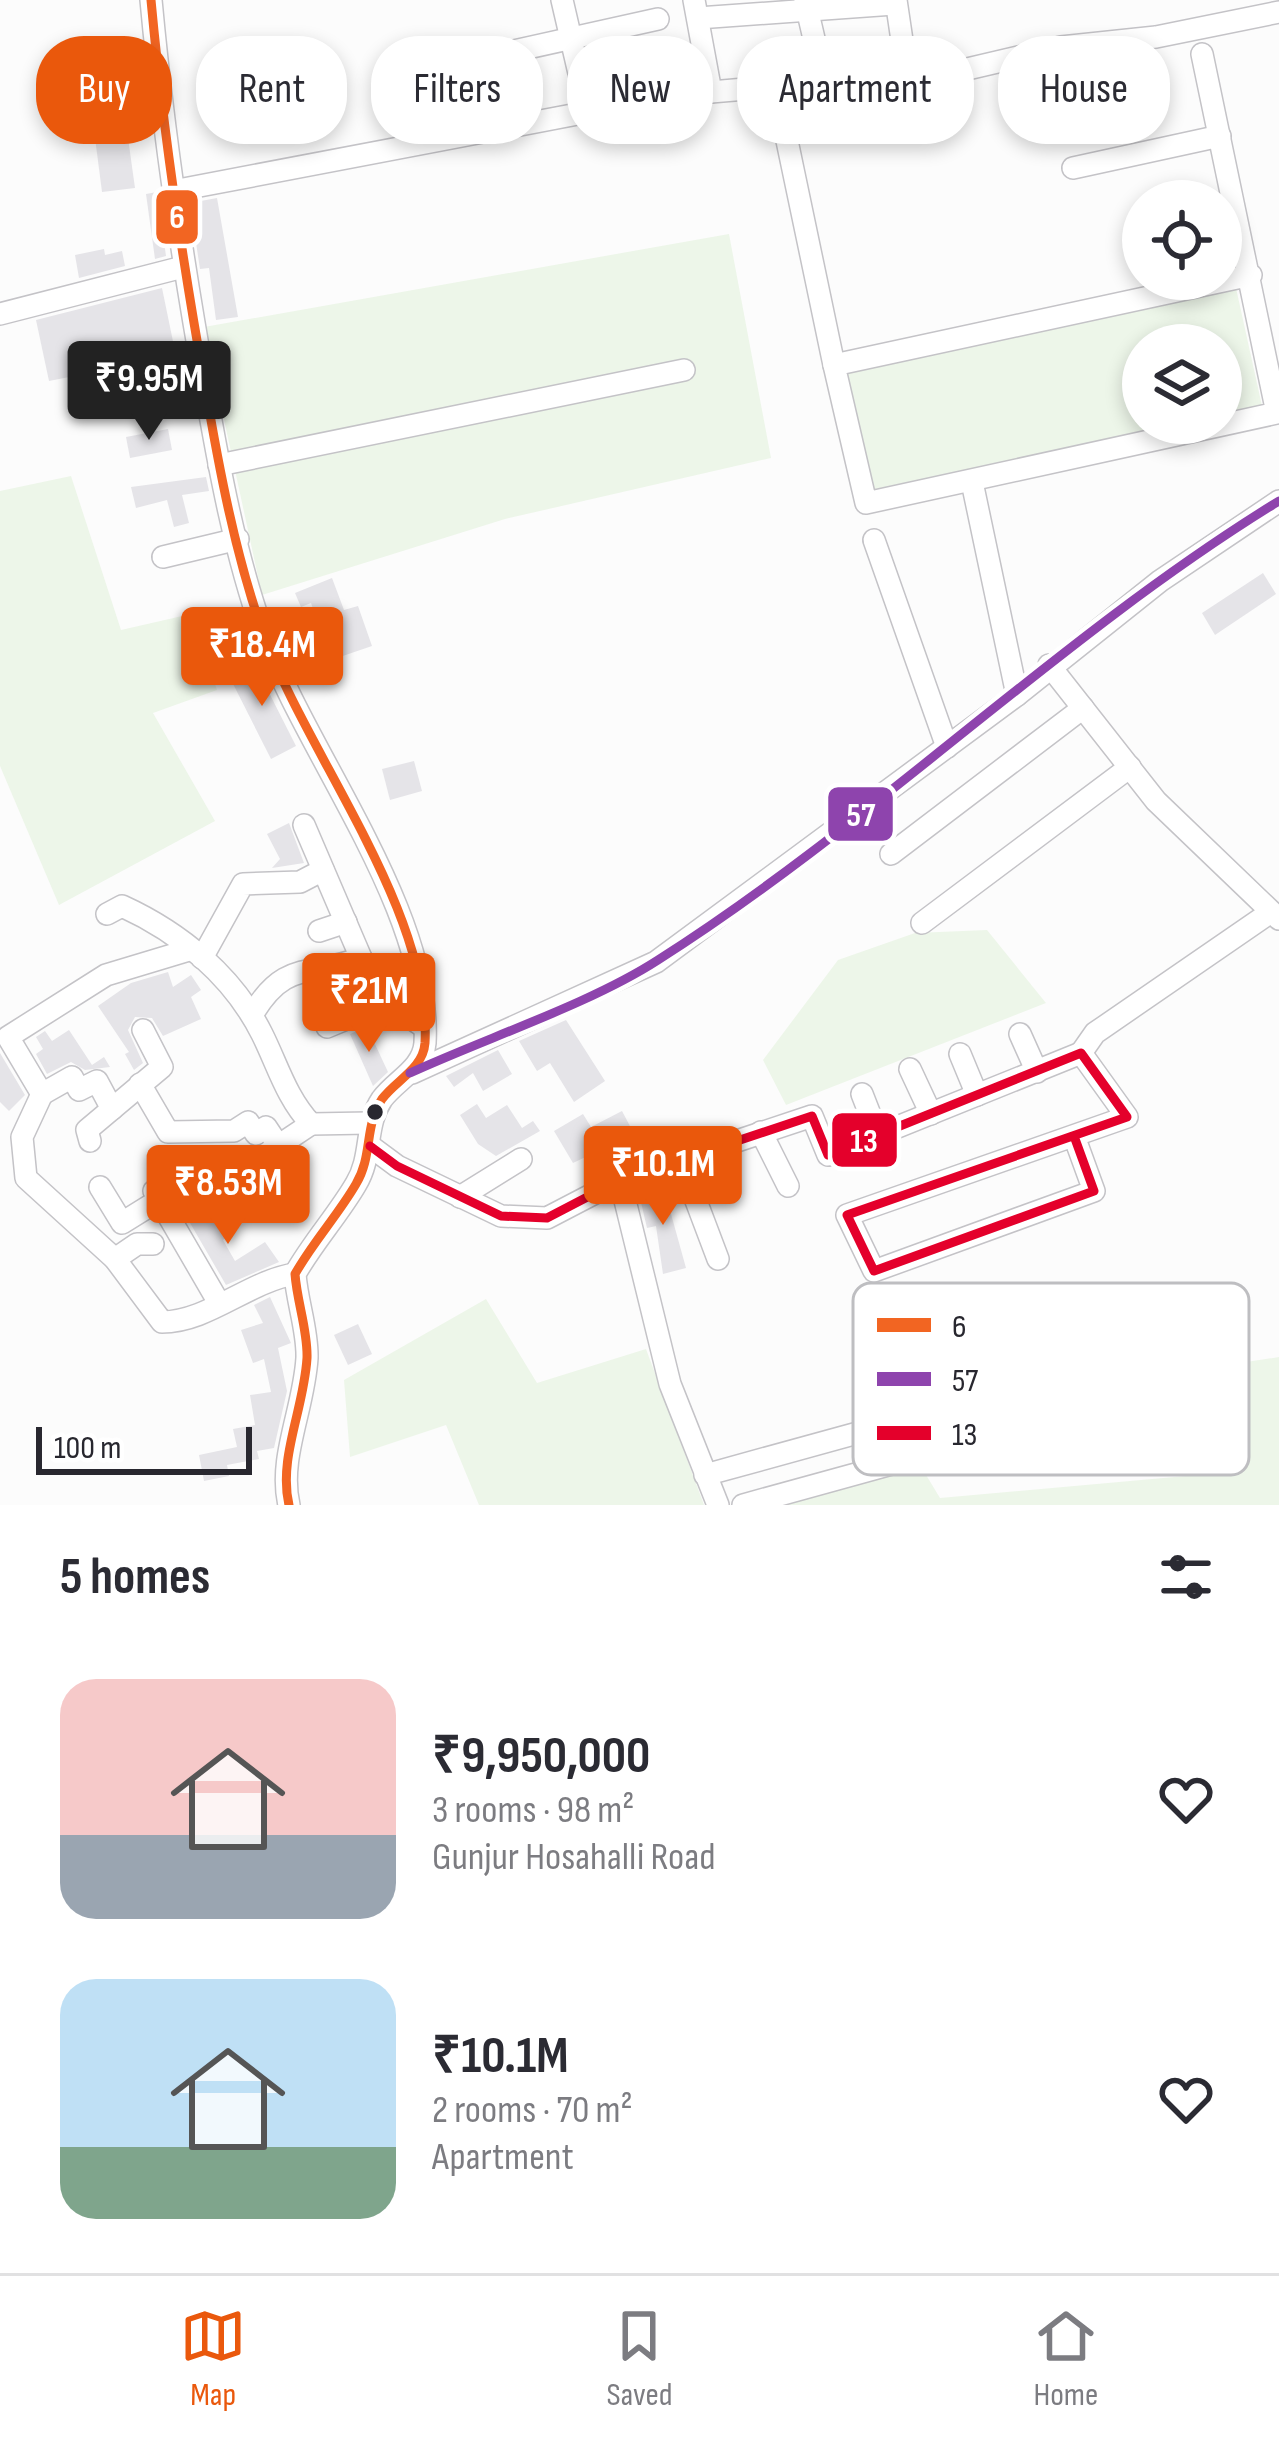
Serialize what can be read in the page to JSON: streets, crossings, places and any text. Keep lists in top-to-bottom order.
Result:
{
  "lines": ["transit line 6", "transit line 57", "transit line 13"],
  "legend": ["6", "57", "13"],
  "scale_bar": "100 m",
  "page": {
    "chip": [
      "Buy",
      "Rent",
      "Filters",
      "New",
      "Apartment",
      "House"
    ],
    "price": [
      "₹9.95M",
      "₹18.4M",
      "₹21M",
      "₹10.1M",
      "₹8.53M"
    ],
    "scale": "100 m",
    "heading": "5 homes",
    "list": [
      {
        "name": "₹9,950,000",
        "note": "3 rooms · 98 m² · Gunjur Hosahalli Road"
      },
      {
        "name": "₹10.1M",
        "note": "2 rooms · 70 m² · Apartment"
      }
    ],
    "tabs": ["Map", "Saved", "Home"]
  }
}
